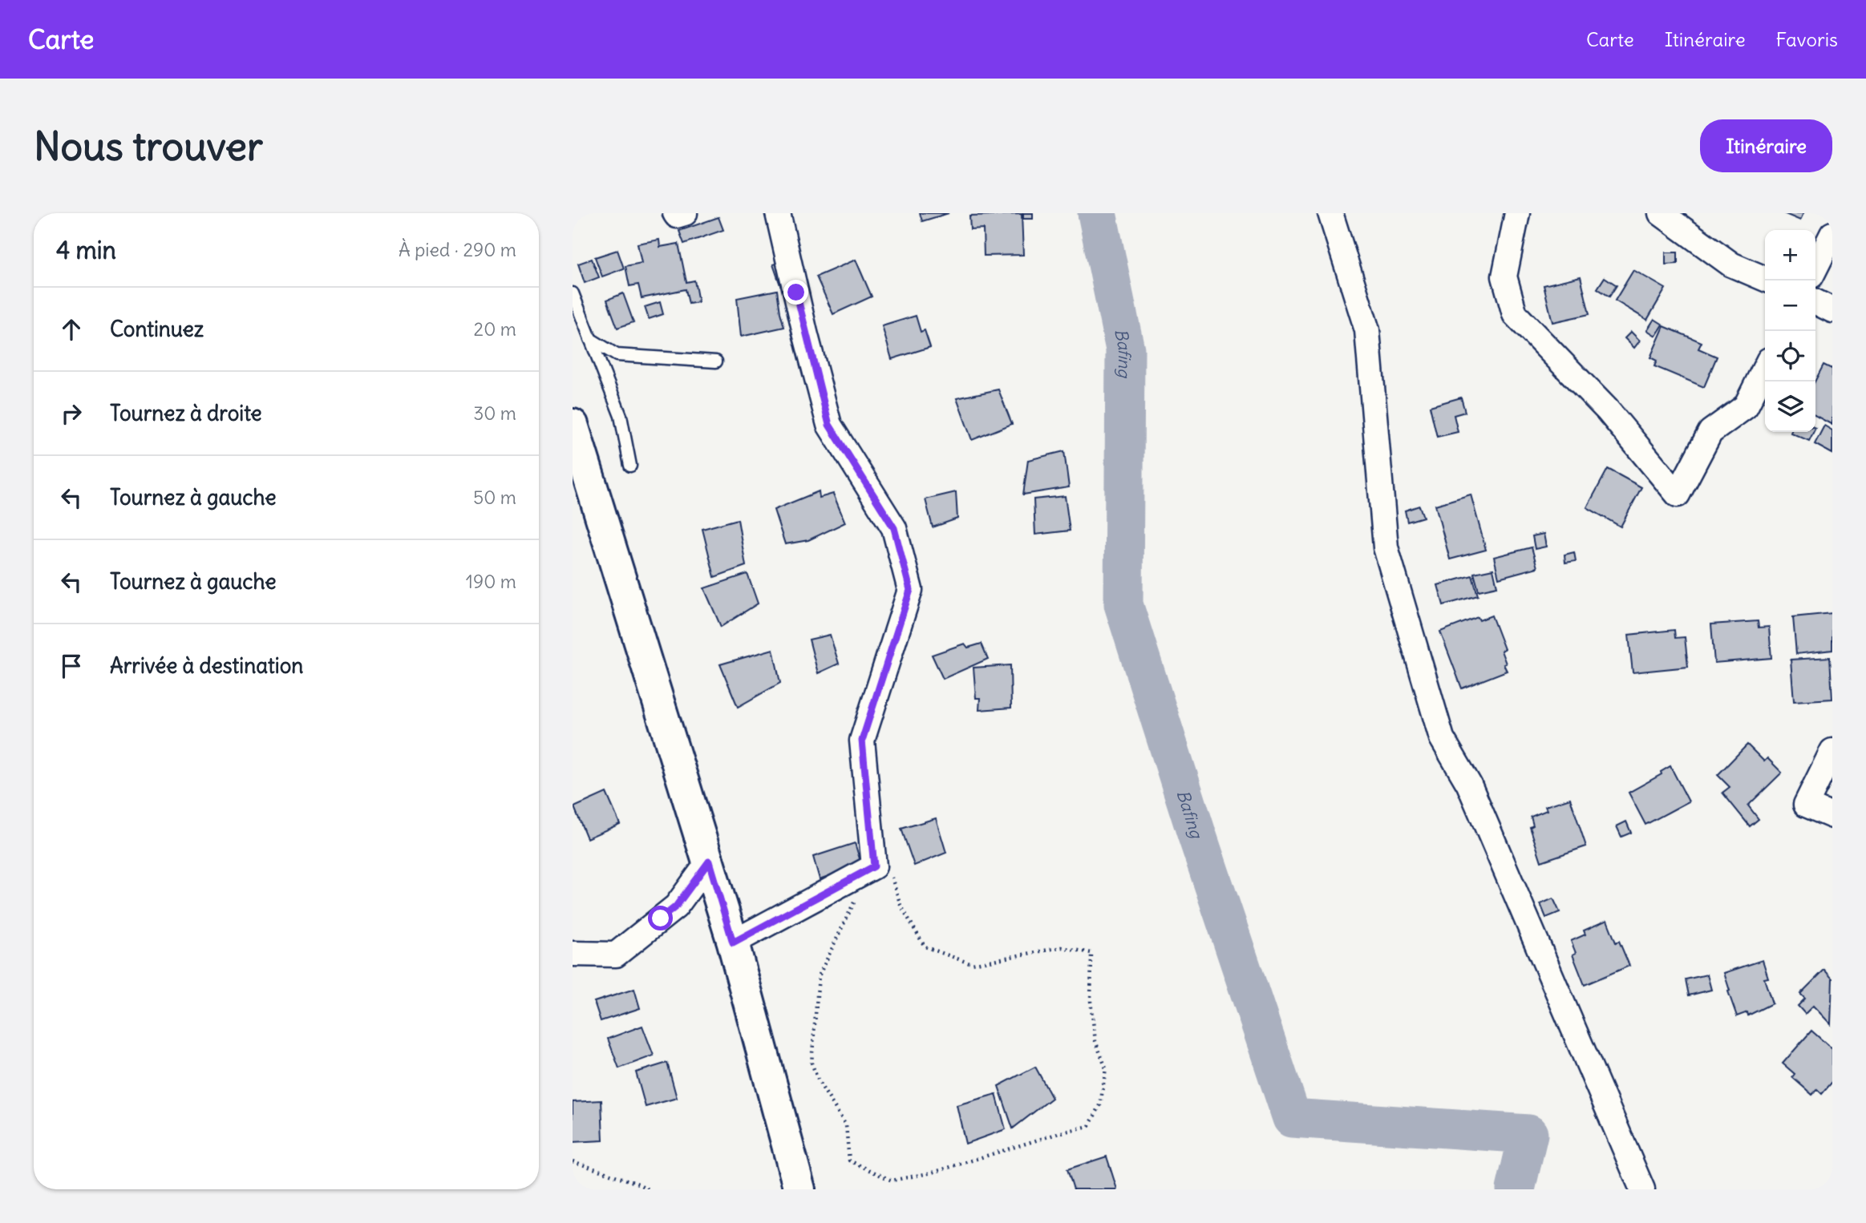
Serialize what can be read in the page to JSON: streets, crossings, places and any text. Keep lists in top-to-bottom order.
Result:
{
  "water": ["Bafing"],
  "page": {
    "header": "Carte",
    "nav": ["Carte", "Itinéraire", "Favoris"],
    "buttons": "Itinéraire",
    "title": "Nous trouver",
    "heading": ["4 min", "À pied · 290 m"],
    "map_buttons": ["+", "−"],
    "list": [
      ["Continuez", "20 m"],
      ["Tournez à droite", "30 m"],
      ["Tournez à gauche", "50 m"],
      ["Tournez à gauche", "190 m"],
      "Arrivée à destination"
    ]
  }
}
